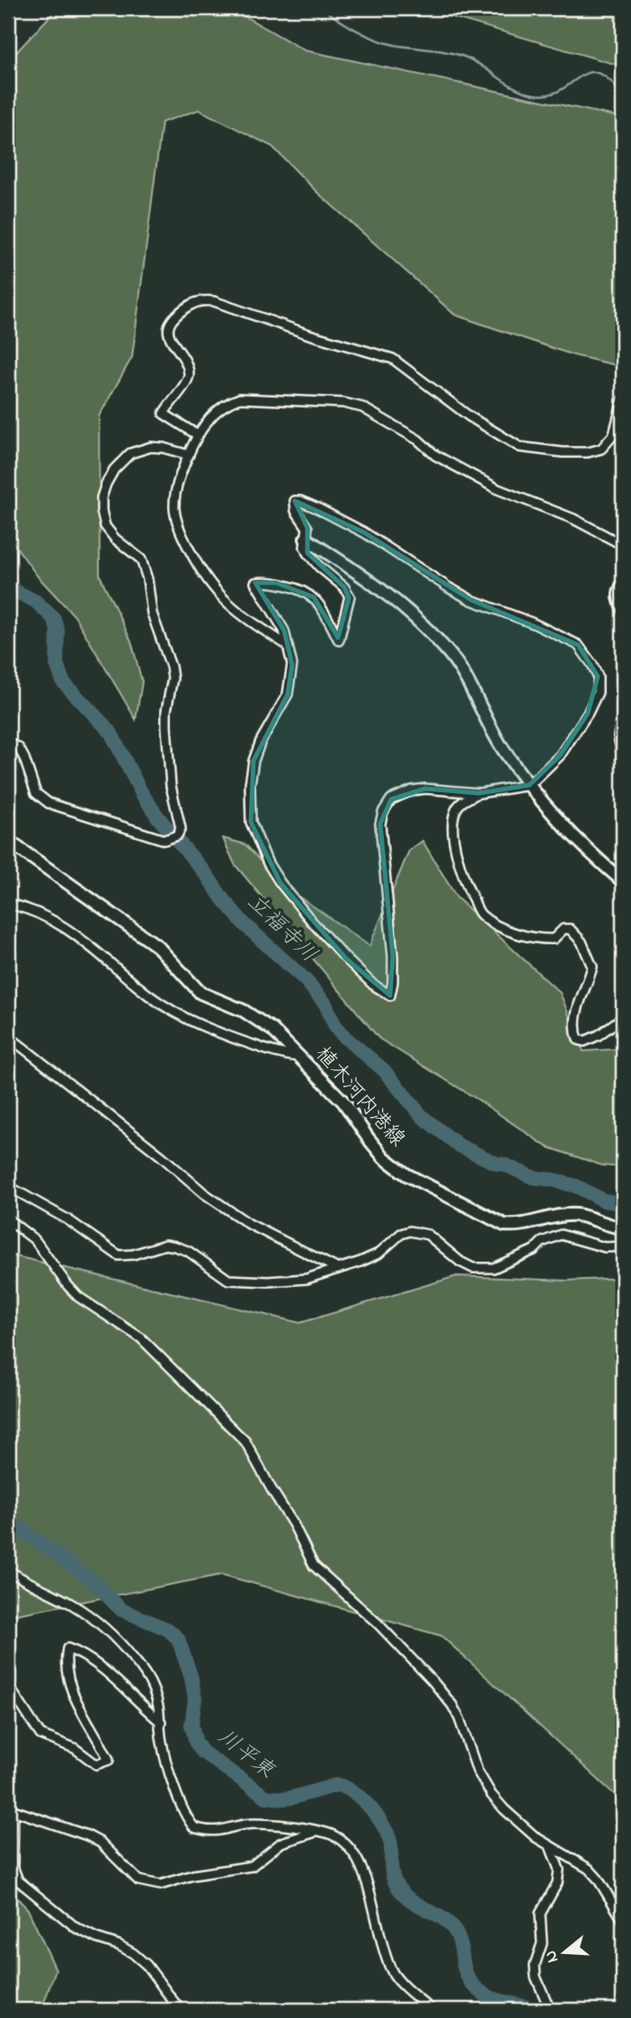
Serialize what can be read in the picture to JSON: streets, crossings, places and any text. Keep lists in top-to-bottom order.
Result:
{
  "streets": {
    "main road": ["植木河内港線"]
  },
  "water": ["立福寺川", "川平東"],
  "north": "left"
}
